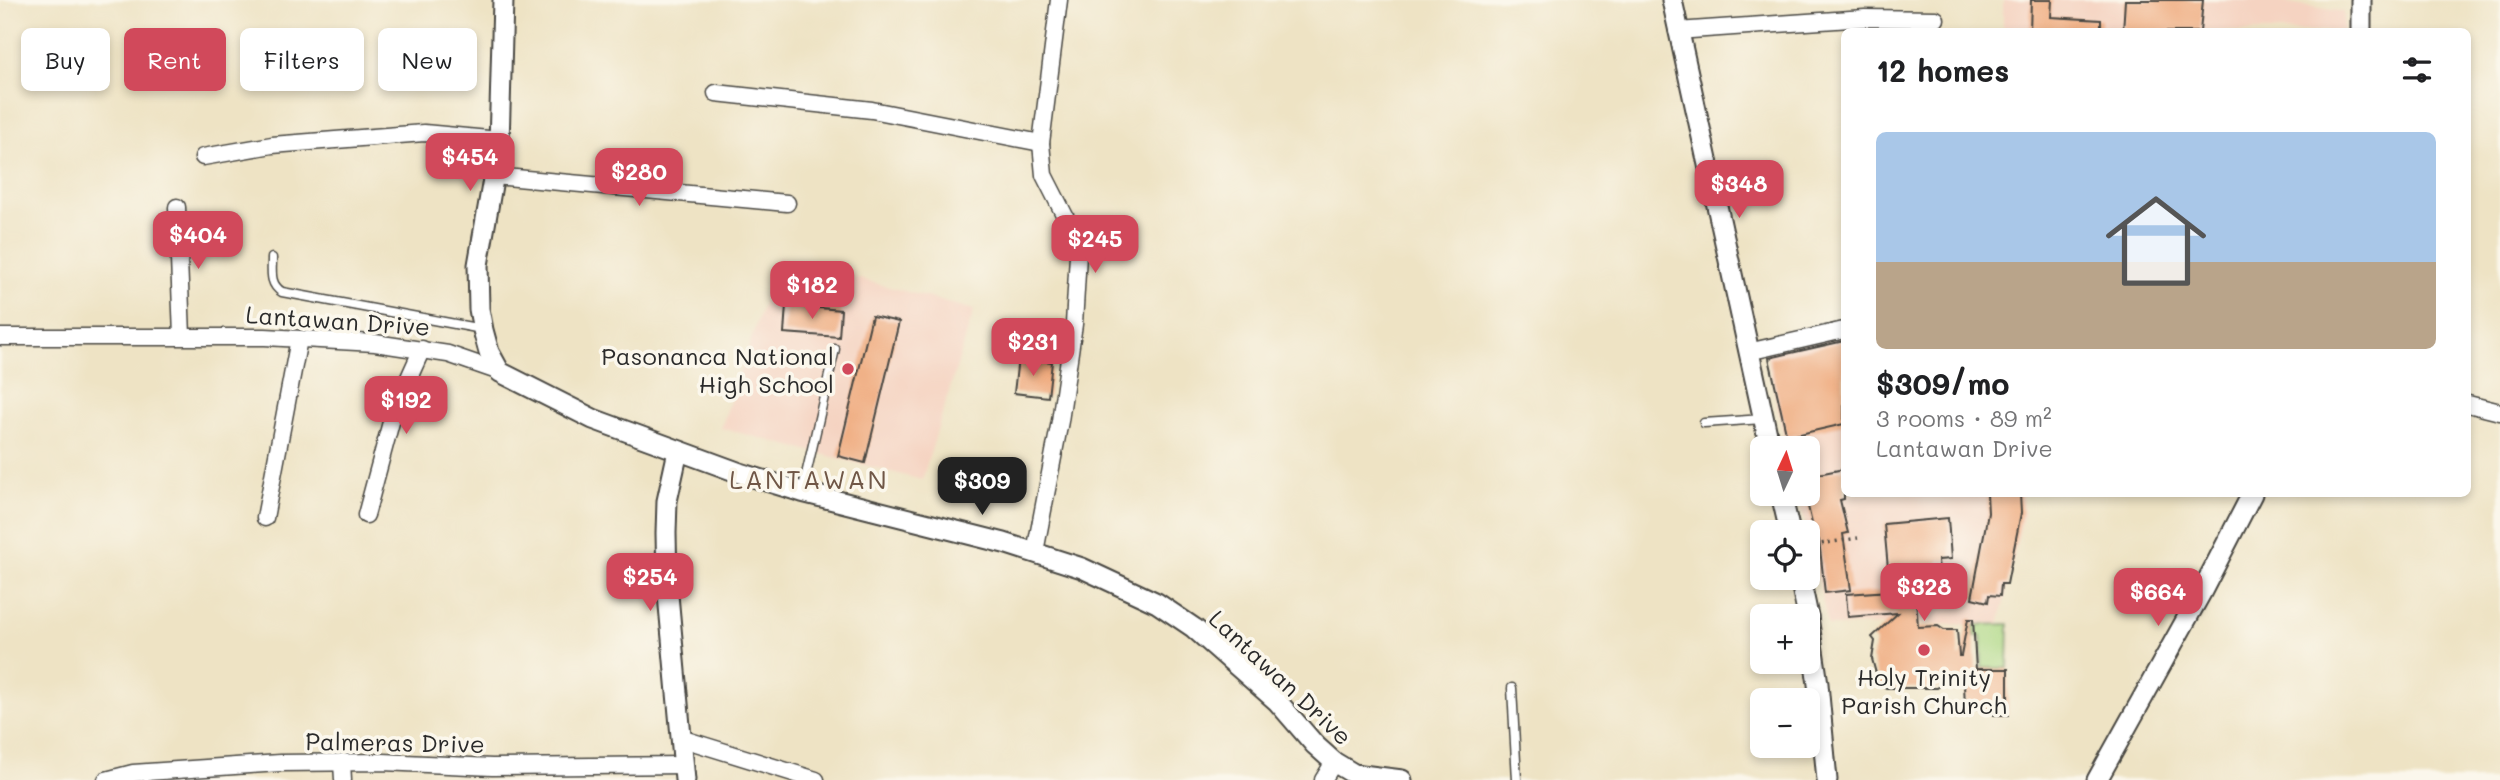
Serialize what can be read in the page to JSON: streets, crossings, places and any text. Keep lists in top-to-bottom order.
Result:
{
  "streets": {
    "street": ["Lantawan Drive", "Palmeras Drive"]
  },
  "districts": ["LANTAWAN"],
  "places": ["Pasonanca National High School", "Holy Trinity Parish Church"],
  "north": "top",
  "page": {
    "chip": [
      "Buy",
      "Rent",
      "Filters",
      "New"
    ],
    "heading": "12 homes",
    "list": [
      {
        "name": "$309/mo",
        "note": "3 rooms · 89 m² · Lantawan Drive"
      }
    ],
    "price": [
      "$454",
      "$280",
      "$348",
      "$404",
      "$245",
      "$182",
      "$231",
      "$192",
      "$309",
      "$254",
      "$328",
      "$664"
    ],
    "map_buttons": ["+", "−"]
  }
}
